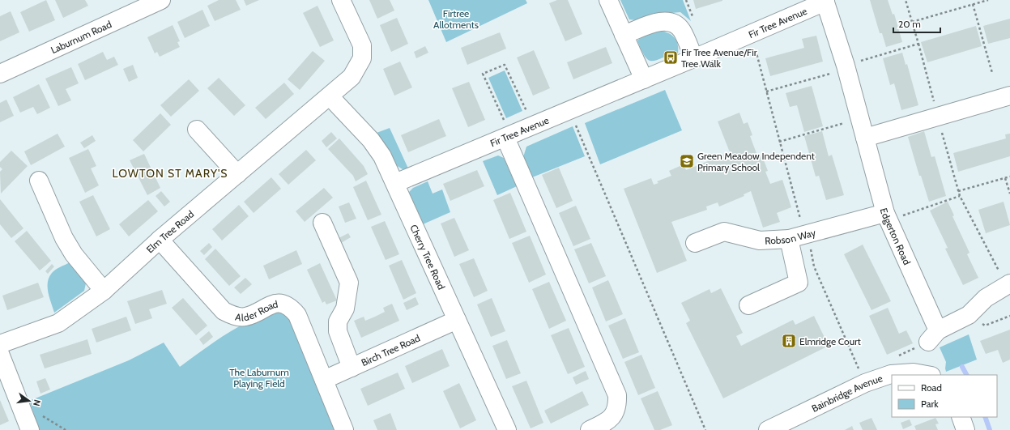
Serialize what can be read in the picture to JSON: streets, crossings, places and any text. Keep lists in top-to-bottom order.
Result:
{
  "streets": {
    "street": [
      "Fir Tree Avenue",
      "Laburnum Road",
      "Elm Tree Road",
      "Robson Way",
      "Edgerton Road",
      "Cherry Tree Road",
      "Alder Road",
      "Birch Tree Road",
      "Bainbridge Avenue"
    ]
  },
  "crossings": [
    ["Fir Tree Avenue", "Edgerton Road"],
    ["Fir Tree Avenue", "Cherry Tree Road"],
    ["Elm Tree Road", "Cherry Tree Road"],
    ["Elm Tree Road", "Alder Road"],
    ["Robson Way", "Edgerton Road"],
    ["Cherry Tree Road", "Birch Tree Road"],
    ["Alder Road", "Birch Tree Road"]
  ],
  "districts": ["LOWTON ST MARY'S"],
  "parks": ["Firtree Allotments", "The Laburnum Playing Field"],
  "places": {
    "bus stop": ["Fir Tree Avenue/Fir Tree Walk"],
    "school or university": ["Green Meadow Independent Primary School"],
    "building": ["Elmridge Court"]
  },
  "legend": ["Road", "Park"],
  "scale_bar": "20 m",
  "north": "right"
}
